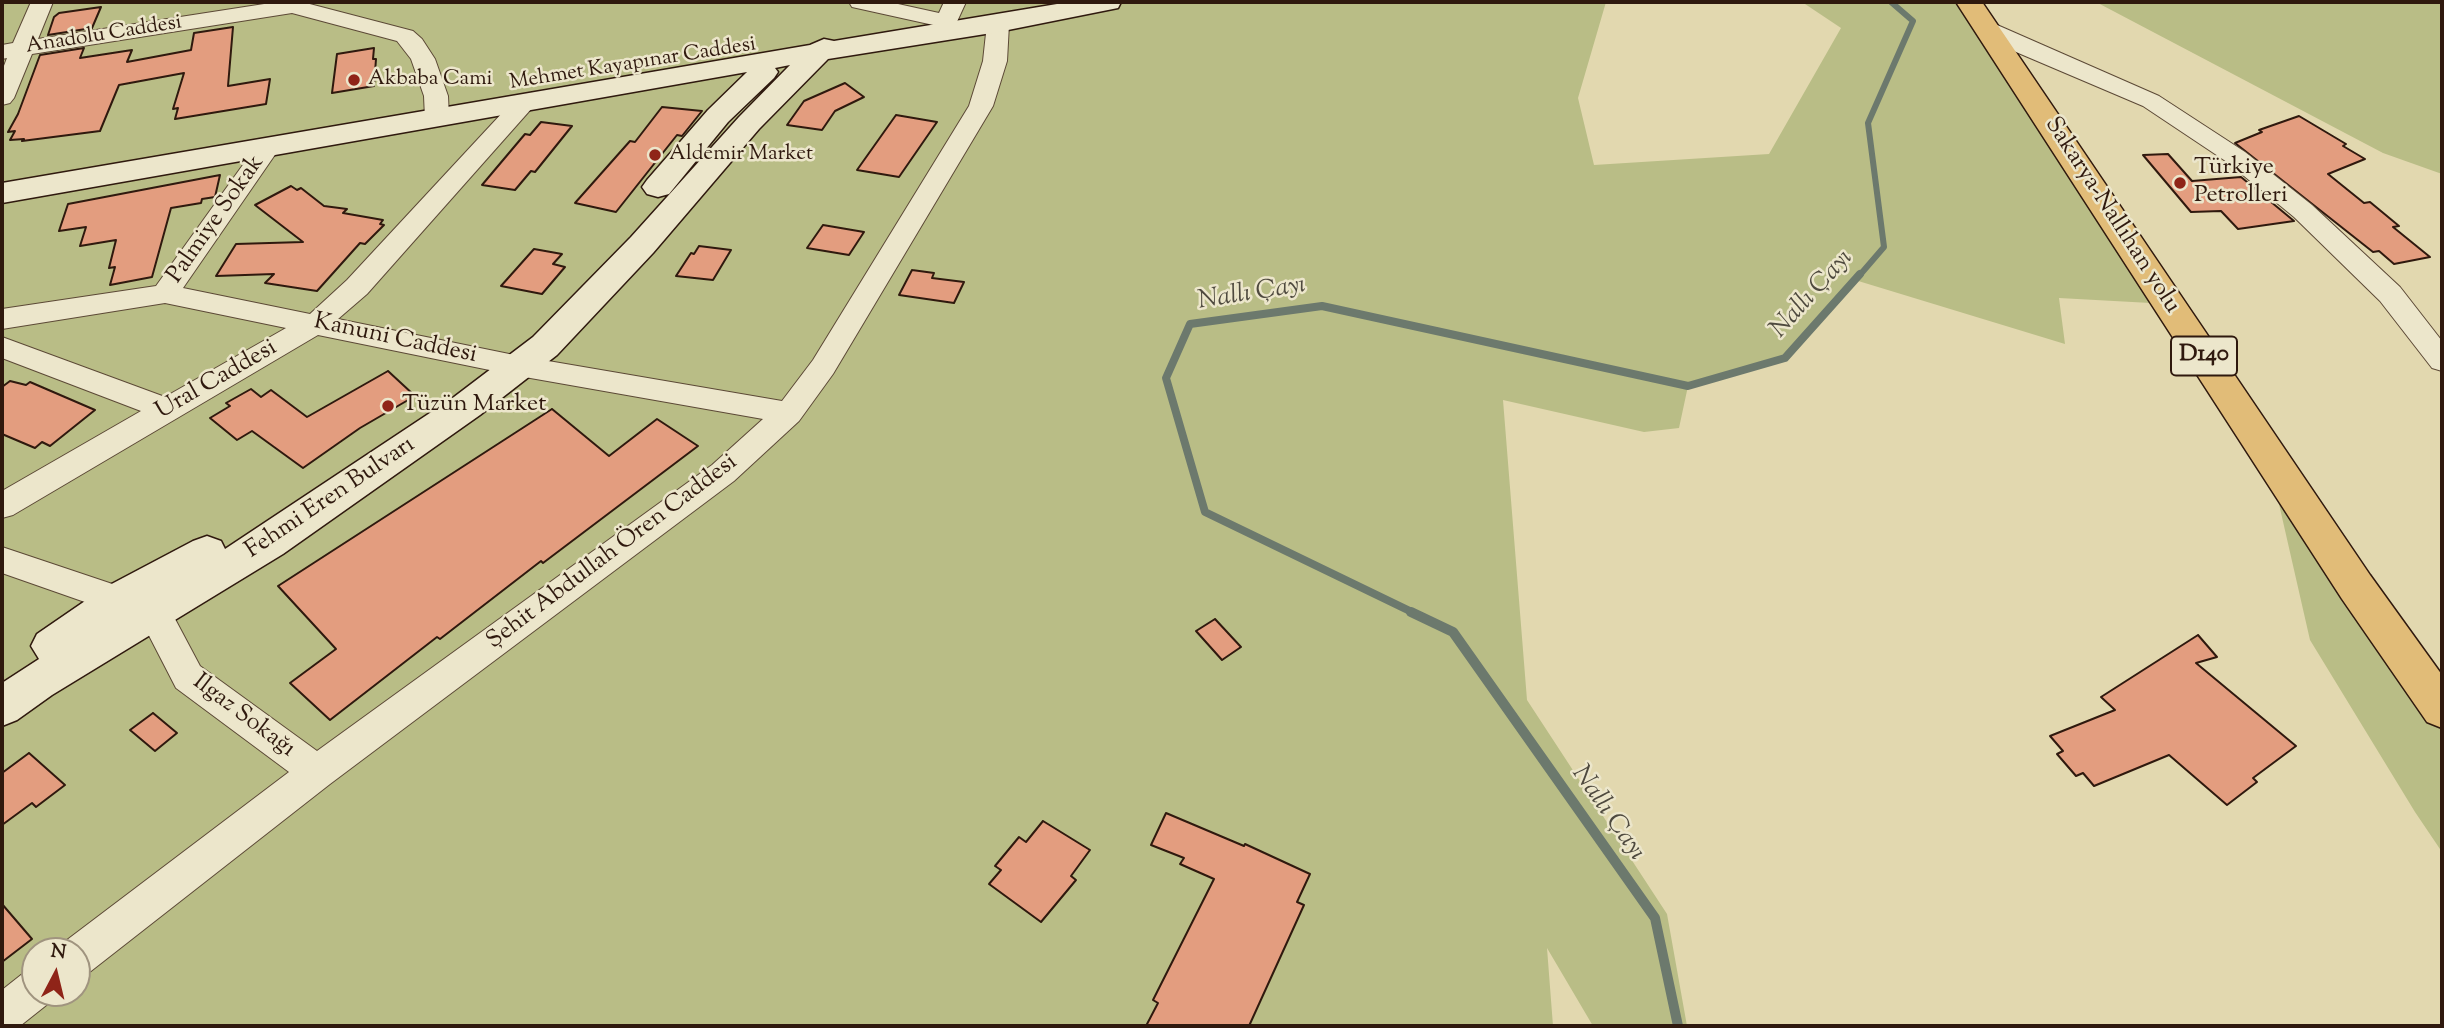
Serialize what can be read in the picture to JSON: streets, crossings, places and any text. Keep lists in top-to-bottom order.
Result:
{
  "streets": {
    "main road": [
      "Mehmet Kayapınar Caddesi",
      "Sakarya-Nallıhan yolu",
      "D140",
      "Fehmi Eren Bulvarı"
    ],
    "street": [
      "Anadolu Caddesi",
      "Palmiye Sokak",
      "Kanuni Caddesi",
      "Ural Caddesi",
      "Şehit Abdullah Ören Caddesi",
      "Ilgaz Sokağı"
    ]
  },
  "crossings": [
    ["Anadolu Caddesi", "Mehmet Kayapınar Caddesi"],
    ["Mehmet Kayapınar Caddesi", "Palmiye Sokak"],
    ["Mehmet Kayapınar Caddesi", "Ural Caddesi"],
    ["Mehmet Kayapınar Caddesi", "Fehmi Eren Bulvarı"],
    ["Palmiye Sokak", "Kanuni Caddesi"],
    ["Kanuni Caddesi", "Ural Caddesi"],
    ["Kanuni Caddesi", "Fehmi Eren Bulvarı"],
    ["Kanuni Caddesi", "Şehit Abdullah Ören Caddesi"],
    ["Fehmi Eren Bulvarı", "Ilgaz Sokağı"],
    ["Şehit Abdullah Ören Caddesi", "Ilgaz Sokağı"]
  ],
  "water": ["Nallı Çayı"],
  "places": [
    "Akbaba Cami",
    "Aldemir Market",
    "Türkiye Petrolleri",
    "Tüzün Market"
  ],
  "north": "top"
}
